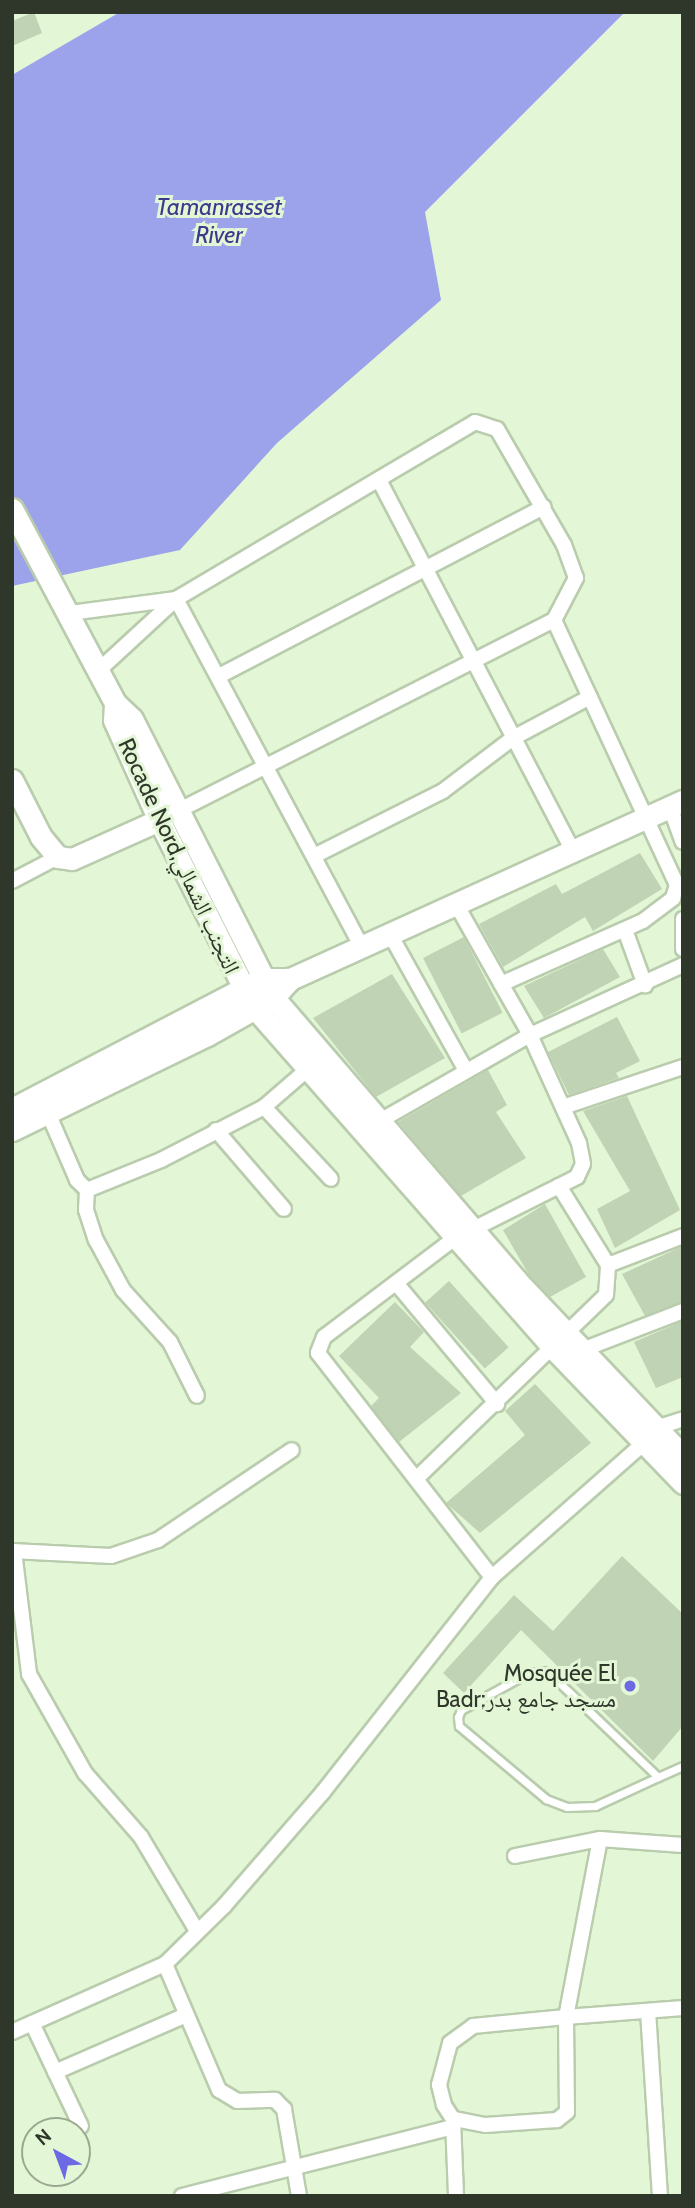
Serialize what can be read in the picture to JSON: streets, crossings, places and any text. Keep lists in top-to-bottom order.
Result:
{
  "streets": {
    "main road": ["Rocade Nord,التجنب الشمالي"]
  },
  "water": ["Tamanrasset River"],
  "places": ["Mosquée El Badr;مسجد جامع بدر"],
  "north": "top left"
}
